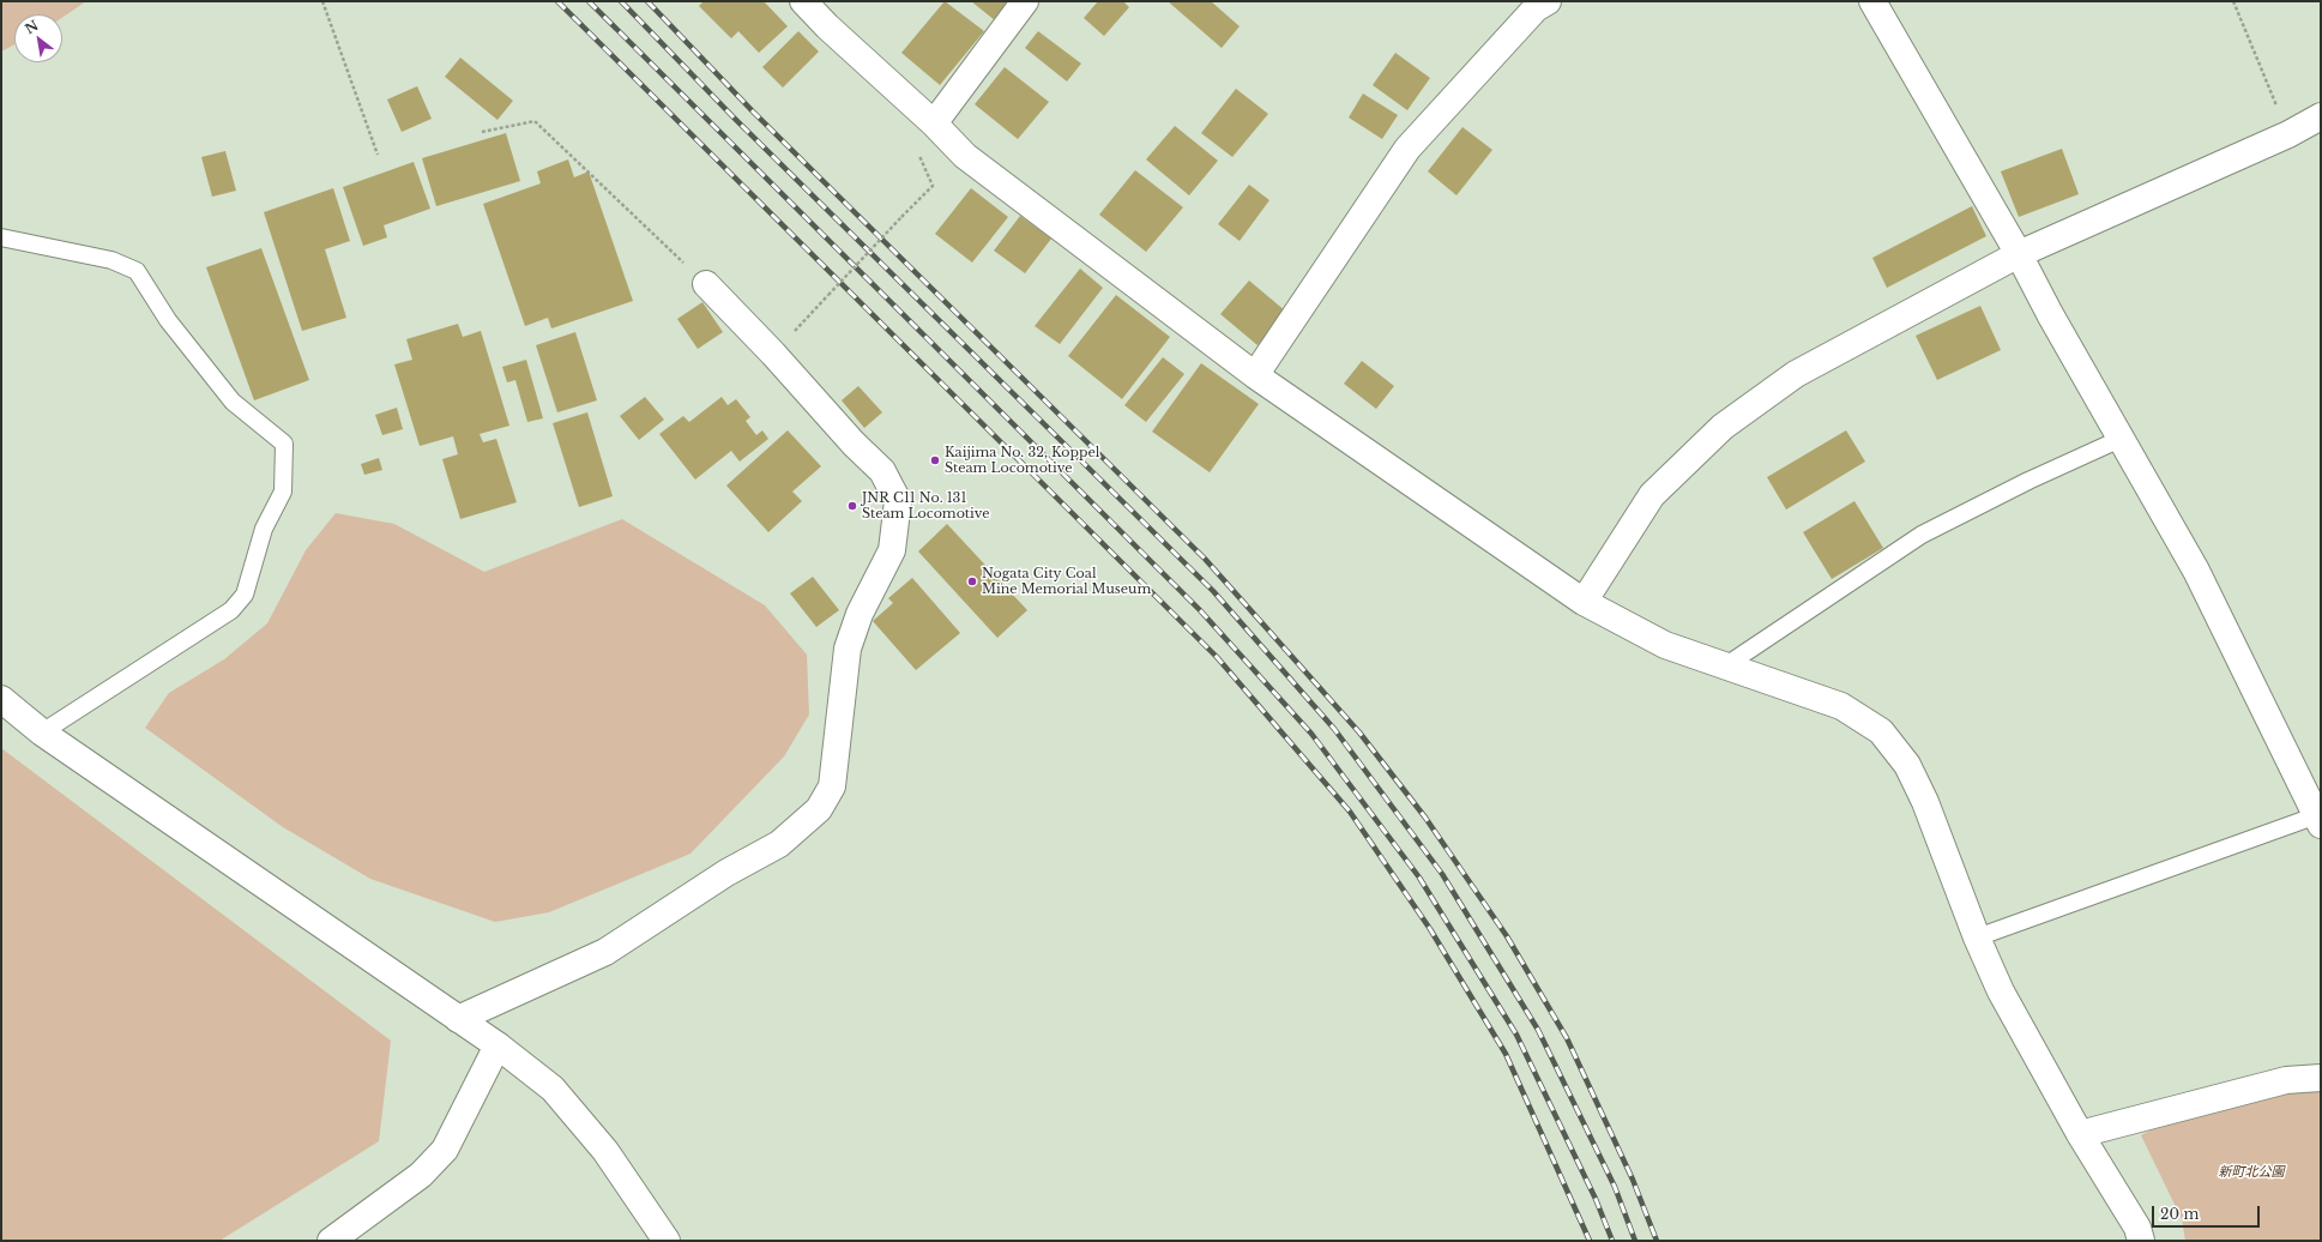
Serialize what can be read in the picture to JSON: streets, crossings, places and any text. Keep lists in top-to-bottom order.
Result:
{
  "parks": ["新町北公園"],
  "places": ["Kaijima No. 32, Koppel Steam Locomotive", "JNR C11 No. 131 Steam Locomotive", "Nogata City Coal Mine Memorial Museum"],
  "scale_bar": "20 m",
  "north": "top left"
}
